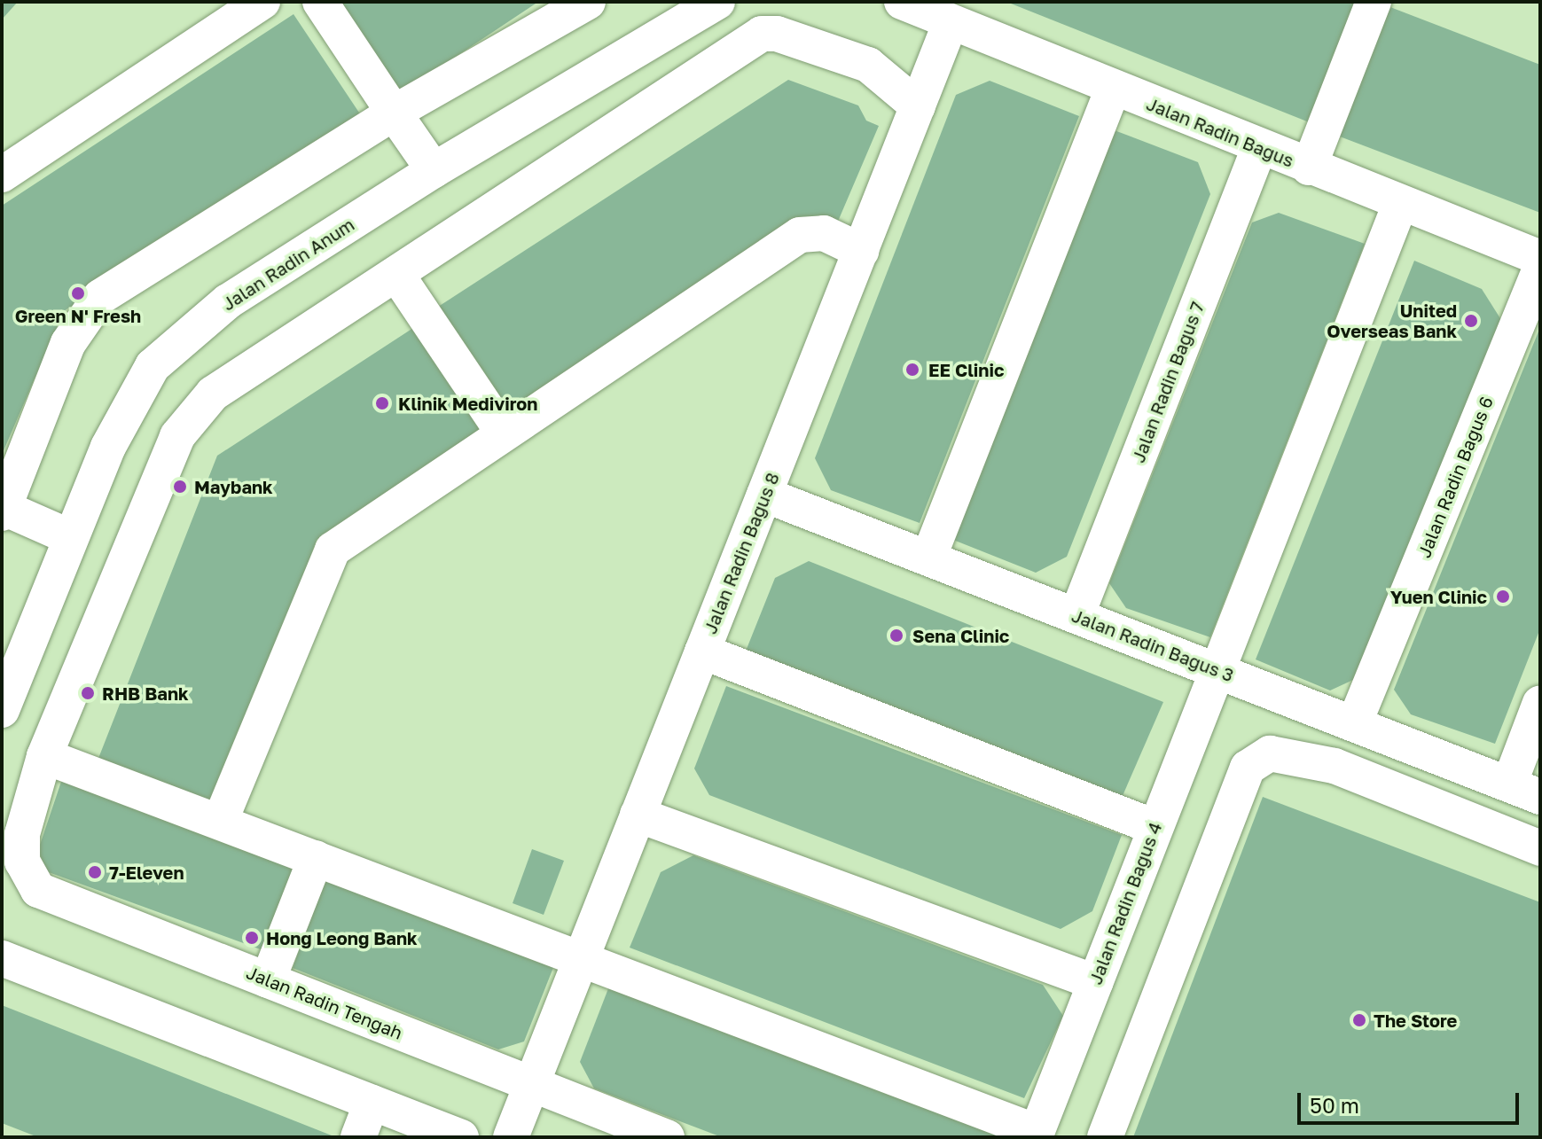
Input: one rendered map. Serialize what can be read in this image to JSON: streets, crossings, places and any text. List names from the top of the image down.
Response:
{
  "streets": {
    "street": [
      "Jalan Radin Bagus",
      "Jalan Radin Anum",
      "Jalan Radin Bagus 7",
      "Jalan Radin Bagus 6",
      "Jalan Radin Bagus 8",
      "Jalan Radin Bagus 3",
      "Jalan Radin Bagus 4",
      "Jalan Radin Tengah"
    ]
  },
  "crossings": [
    ["Jalan Radin Bagus", "Jalan Radin Bagus 7"],
    ["Jalan Radin Bagus", "Jalan Radin Bagus 8"],
    ["Jalan Radin Bagus", "Jalan Radin Bagus 4"],
    ["Jalan Radin Bagus 7", "Jalan Radin Bagus 3"],
    ["Jalan Radin Bagus 6", "Jalan Radin Bagus 3"],
    ["Jalan Radin Bagus 8", "Jalan Radin Bagus 3"],
    ["Jalan Radin Bagus 8", "Jalan Radin Tengah"],
    ["Jalan Radin Bagus 3", "Jalan Radin Bagus 4"]
  ],
  "places": [
    "Green N' Fresh",
    "United Overseas Bank",
    "EE Clinic",
    "Klinik Mediviron",
    "Maybank",
    "Yuen Clinic",
    "Sena Clinic",
    "RHB Bank",
    "7-Eleven",
    "Hong Leong Bank",
    "The Store"
  ],
  "scale_bar": "50 m"
}
